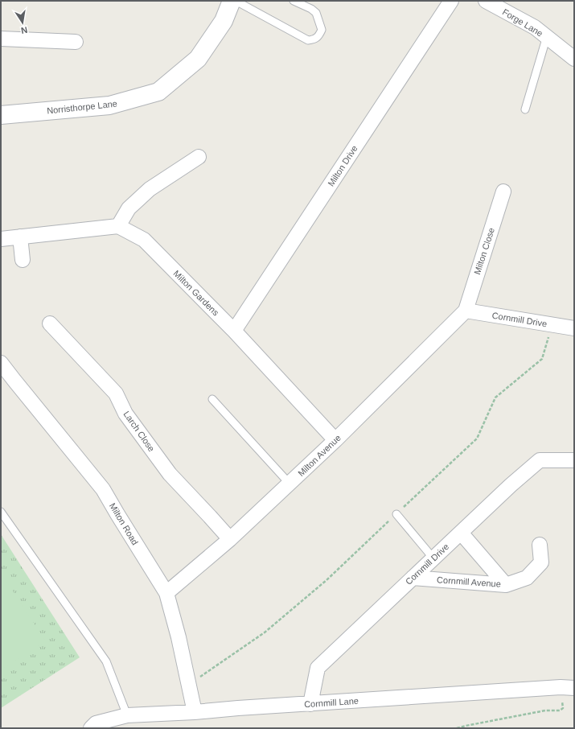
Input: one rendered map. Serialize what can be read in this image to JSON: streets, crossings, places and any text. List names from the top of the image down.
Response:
{
  "streets": {
    "street": [
      "Forge Lane",
      "Norristhorpe Lane",
      "Milton Drive",
      "Milton Close",
      "Milton Gardens",
      "Cornmill Drive",
      "Larch Close",
      "Milton Avenue",
      "Milton Road",
      "Cornmill Avenue",
      "Cornmill Lane"
    ]
  },
  "crossings": [
    ["Milton Drive", "Milton Gardens"],
    ["Milton Close", "Cornmill Drive"],
    ["Milton Close", "Milton Avenue"],
    ["Milton Gardens", "Milton Avenue"],
    ["Cornmill Drive", "Milton Avenue"],
    ["Cornmill Drive", "Cornmill Avenue"],
    ["Cornmill Drive", "Cornmill Lane"],
    ["Larch Close", "Milton Avenue"],
    ["Milton Avenue", "Milton Road"],
    ["Milton Road", "Cornmill Lane"]
  ],
  "north": "bottom"
}
